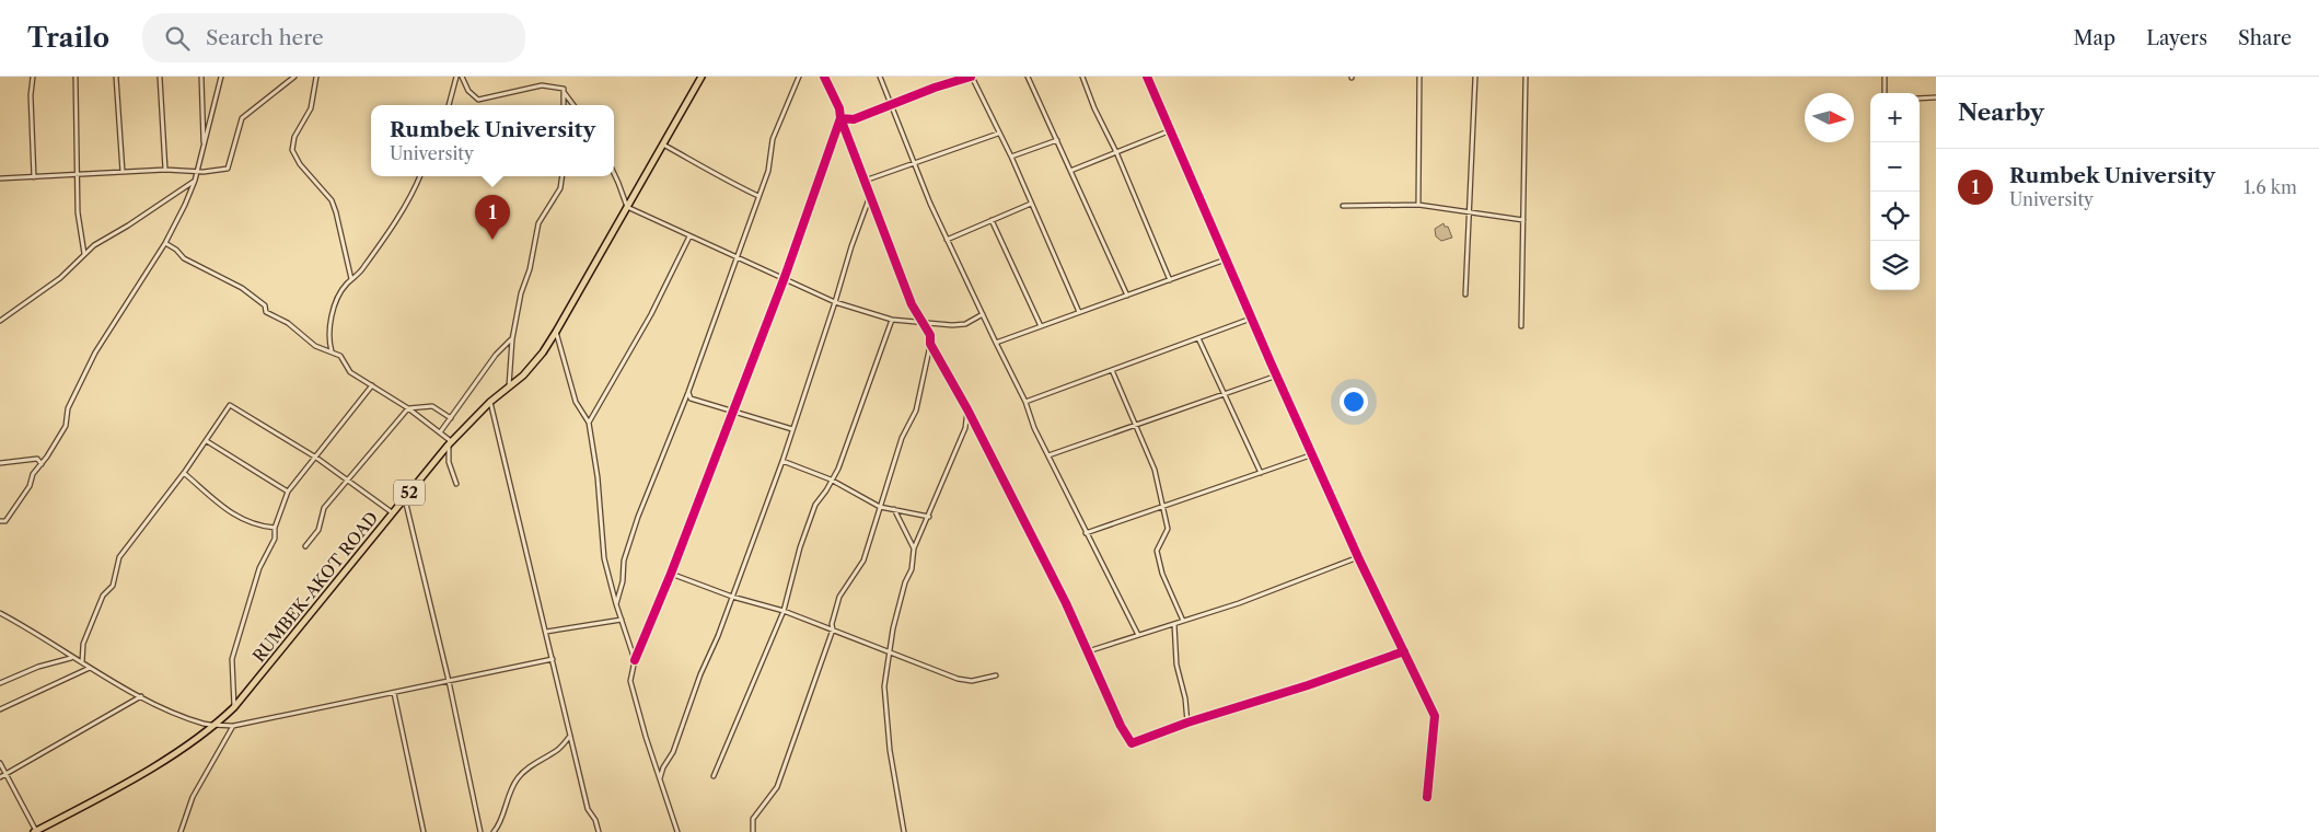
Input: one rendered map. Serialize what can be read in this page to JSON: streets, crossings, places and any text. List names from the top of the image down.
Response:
{
  "streets": {
    "main road": ["52", "RUMBEK-AKOT ROAD"]
  },
  "north": "right",
  "page": {
    "header": "Trailo",
    "search": "Search here",
    "nav": ["Map", "Layers", "Share"],
    "heading": "Nearby",
    "map_buttons": ["+", "−"],
    "popup": ["Rumbek University", "University"],
    "list": [
      {
        "mark": "1",
        "name": "Rumbek University",
        "note": "University",
        "value": "1.6 km"
      }
    ],
    "pins": "1"
  }
}
